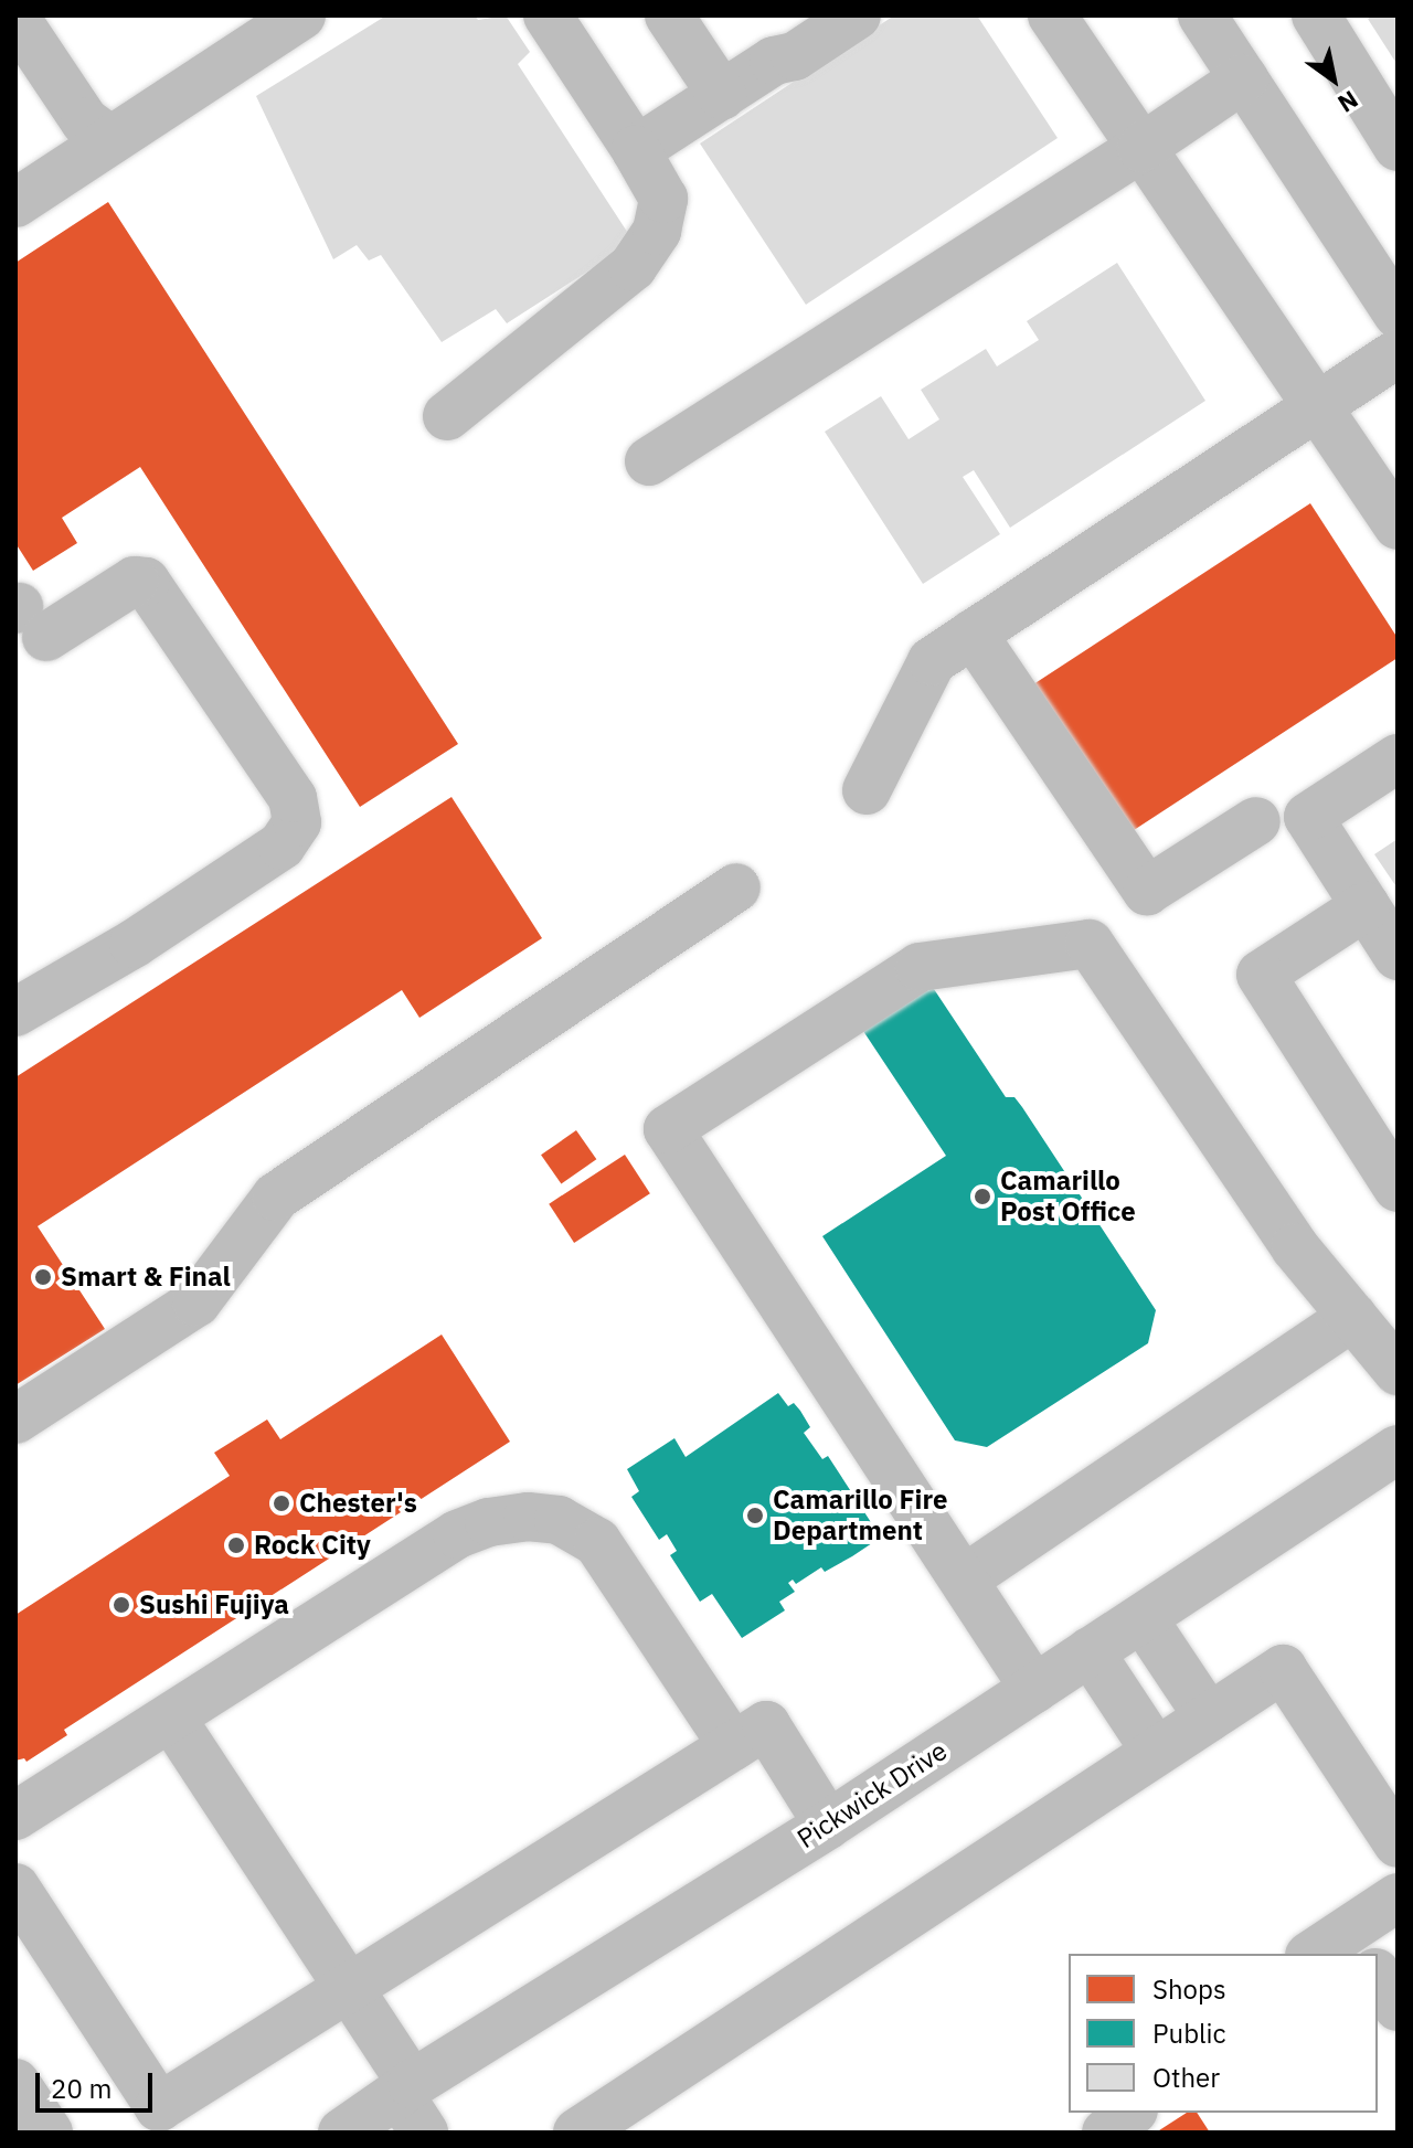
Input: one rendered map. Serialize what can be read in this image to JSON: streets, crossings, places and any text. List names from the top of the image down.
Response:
{
  "streets": {
    "street": ["Pickwick Drive"]
  },
  "places": [
    "Camarillo Post Office",
    "Smart & Final",
    "Chester's",
    "Camarillo Fire Department",
    "Rock City",
    "Sushi Fujiya"
  ],
  "legend": ["Shops", "Public", "Other"],
  "scale_bar": "20 m",
  "north": "bottom right"
}
